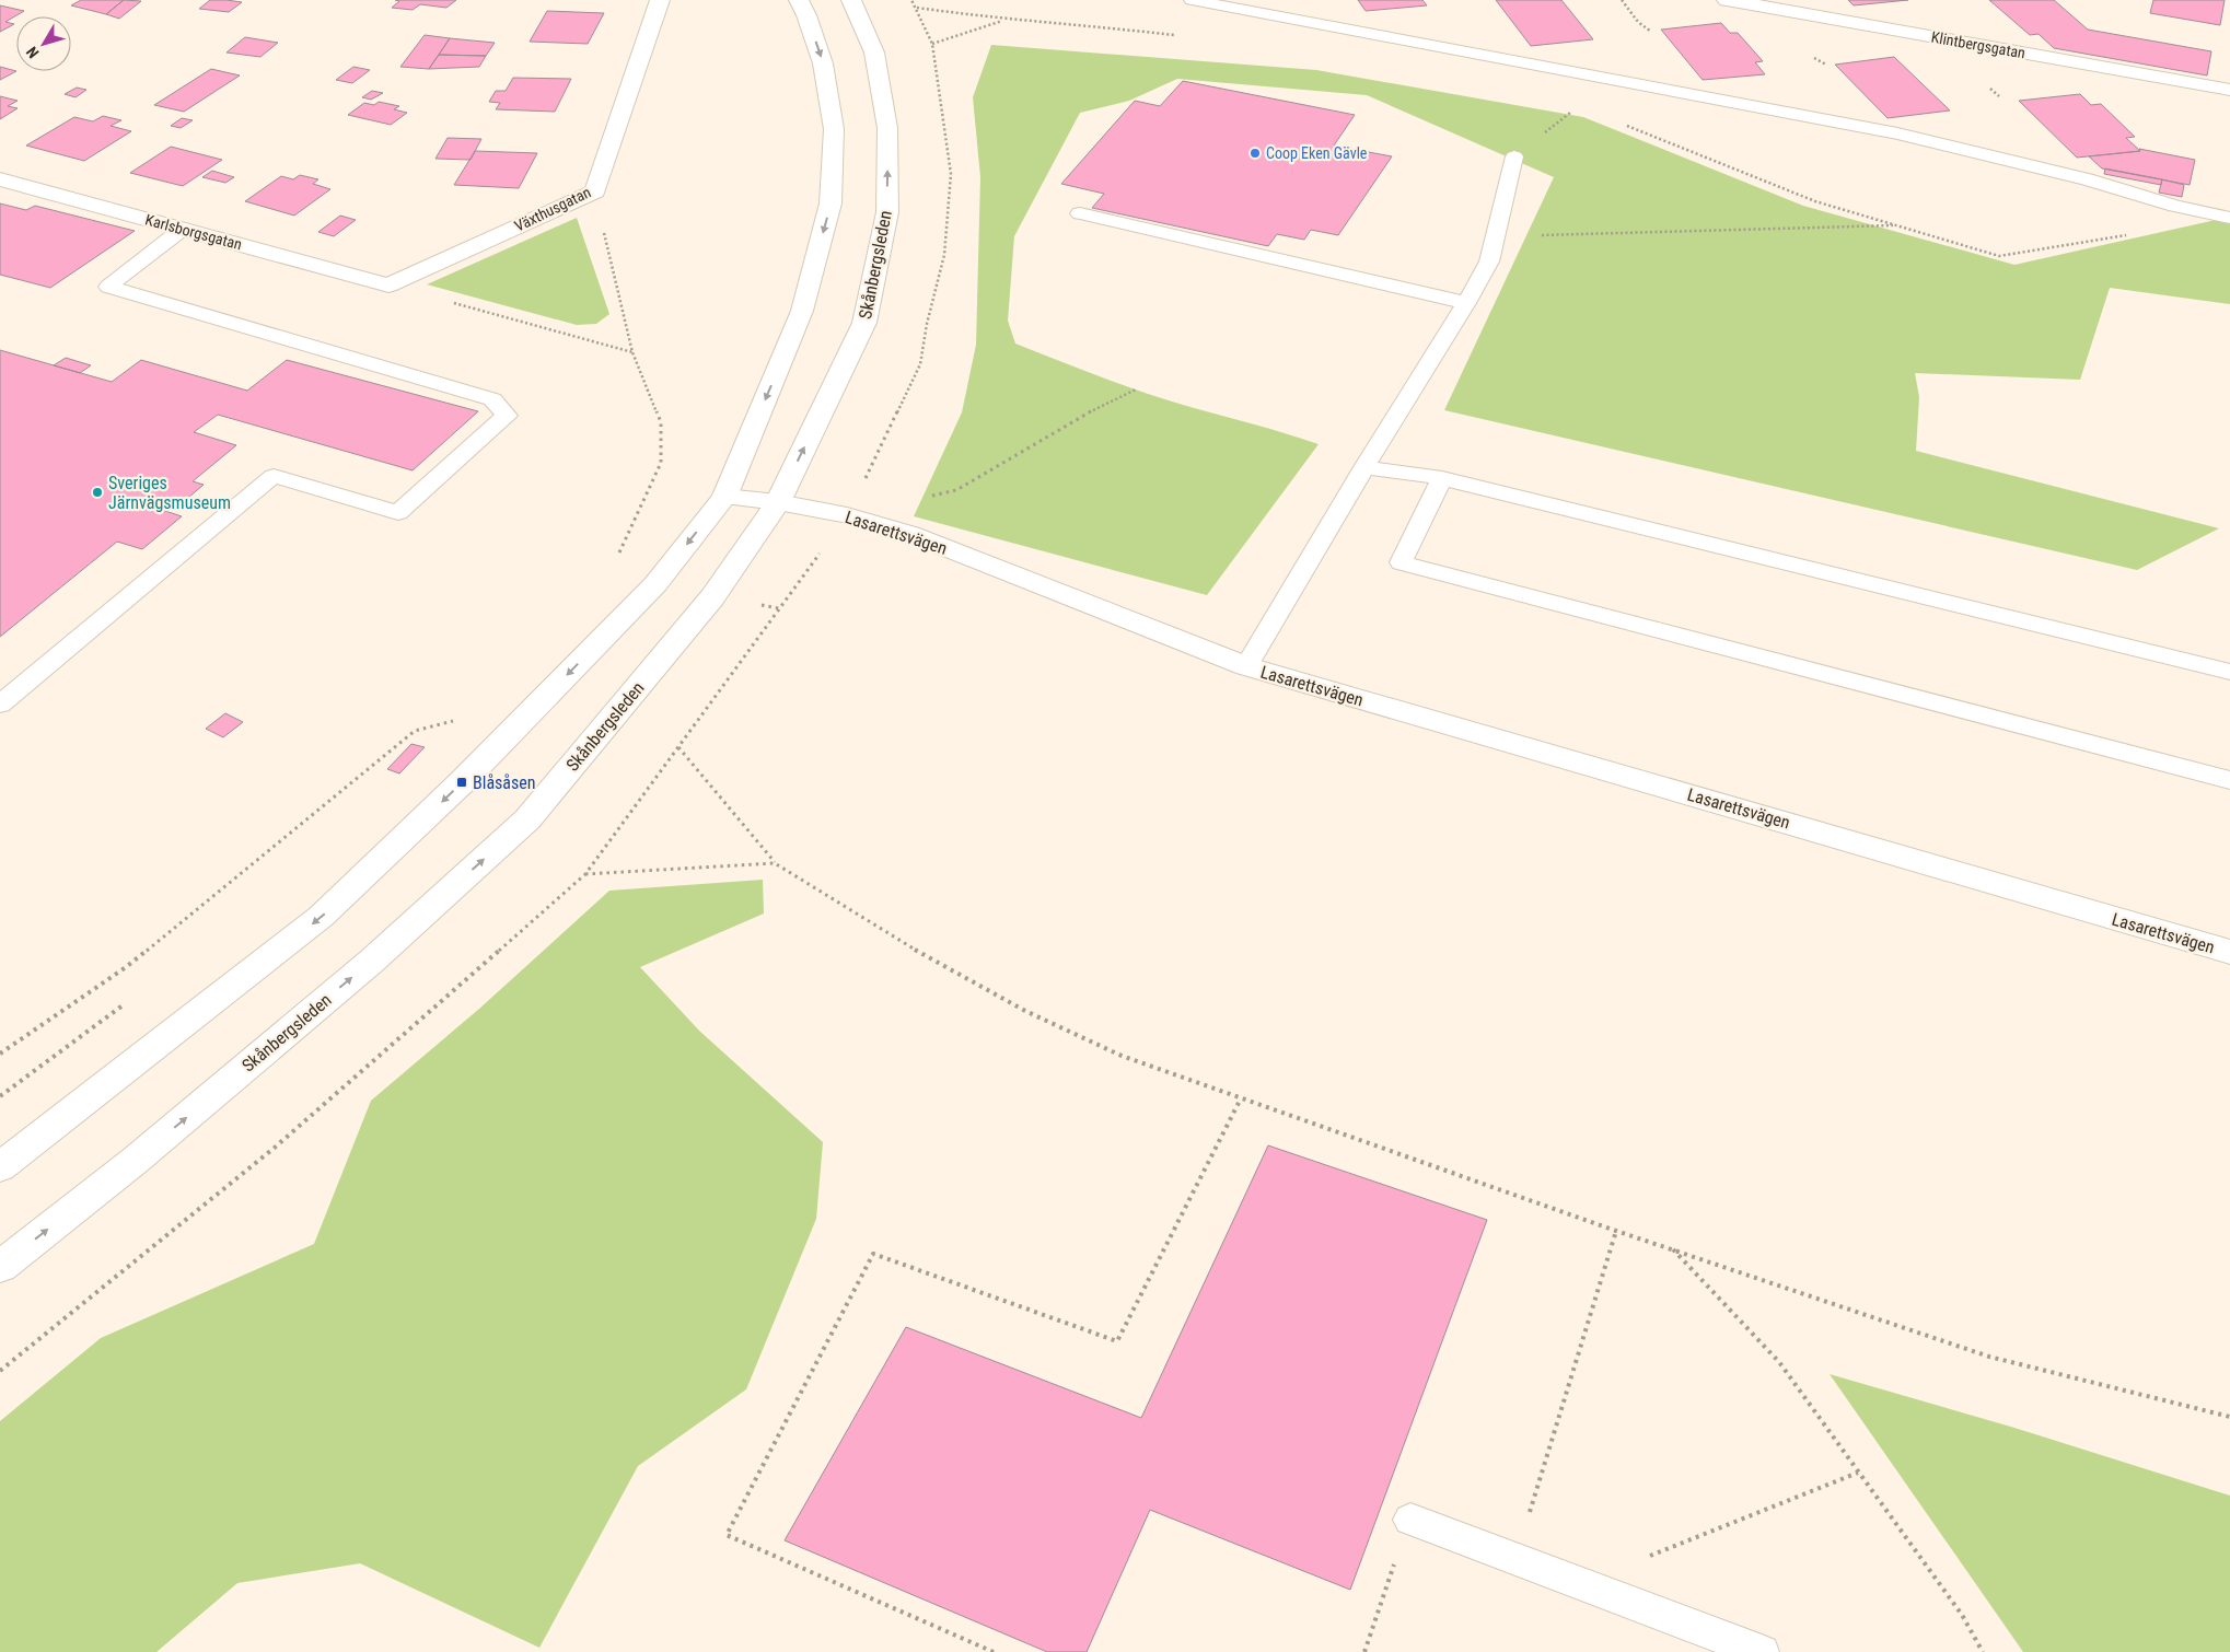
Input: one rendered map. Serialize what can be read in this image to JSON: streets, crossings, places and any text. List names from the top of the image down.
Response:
{
  "streets": {
    "street": [
      "Klintbergsgatan",
      "Växthusgatan",
      "Karlsborgsgatan",
      "Skånbergsleden",
      "Lasarettsvägen"
    ]
  },
  "crossings": [
    ["Växthusgatan", "Karlsborgsgatan"],
    ["Skånbergsleden", "Lasarettsvägen"]
  ],
  "places": {
    "other": ["Coop Eken Gävle", "Sveriges Järnvägsmuseum"],
    "transit": ["Blåsåsen"]
  },
  "north": "bottom left"
}
